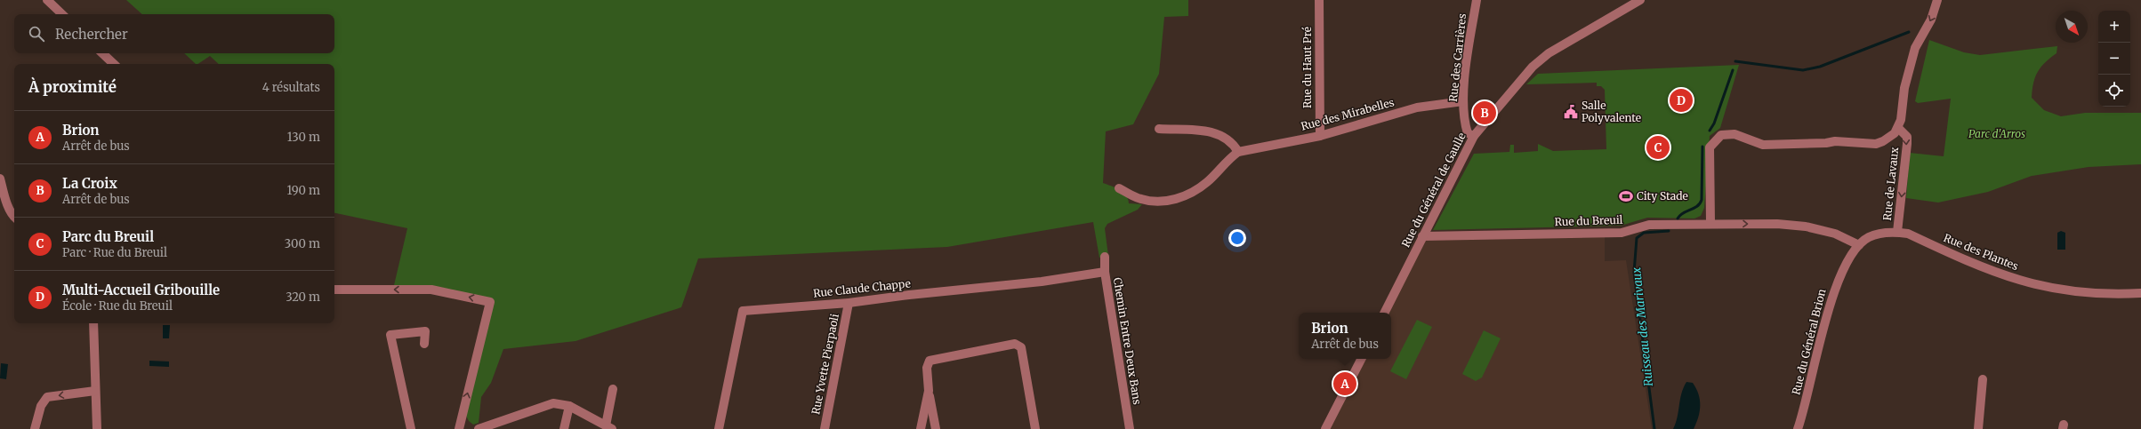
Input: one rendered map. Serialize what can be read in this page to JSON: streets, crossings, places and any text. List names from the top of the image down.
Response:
{
  "streets": {
    "street": [
      "Rue des Carrières",
      "Rue du Haut Pré",
      "Rue des Mirabelles",
      "Rue de Lavaux",
      "Rue du Général de Gaulle",
      "Rue du Breuil",
      "Rue des Plantes",
      "Rue Claude Chappe",
      "Chemin Entre Deux Bans",
      "Rue du Général Brion",
      "Rue Yvette Pierpaoli"
    ]
  },
  "crossings": [
    ["Rue des Carrières", "Rue des Mirabelles"],
    ["Rue des Carrières", "Rue du Général de Gaulle"],
    ["Rue du Haut Pré", "Rue des Mirabelles"],
    ["Rue de Lavaux", "Rue des Plantes"],
    ["Rue du Général de Gaulle", "Rue du Breuil"],
    ["Rue du Breuil", "Rue des Plantes"],
    ["Rue du Breuil", "Rue du Général Brion"],
    ["Rue des Plantes", "Rue du Général Brion"],
    ["Rue Claude Chappe", "Chemin Entre Deux Bans"],
    ["Rue Claude Chappe", "Rue Yvette Pierpaoli"]
  ],
  "one_way": ["Rue de Lavaux"],
  "water": ["Ruisseau des Marivaux"],
  "parks": ["Parc d'Arros"],
  "places": {
    "public building": ["Salle Polyvalente"],
    "sports": ["City Stade"]
  },
  "north": "bottom right",
  "page": {
    "map_buttons": ["+", "−"],
    "search": "Rechercher",
    "heading": ["À proximité", "4 résultats"],
    "pins": [
      "D",
      "B",
      "C",
      "A"
    ],
    "list": [
      {
        "mark": "A",
        "name": "Brion",
        "note": "Arrêt de bus",
        "value": "130 m"
      },
      {
        "mark": "B",
        "name": "La Croix",
        "note": "Arrêt de bus",
        "value": "190 m"
      },
      {
        "mark": "C",
        "name": "Parc du Breuil",
        "note": "Parc · Rue du Breuil",
        "value": "300 m"
      },
      {
        "mark": "D",
        "name": "Multi-Accueil Gribouille",
        "note": "École · Rue du Breuil",
        "value": "320 m"
      }
    ],
    "popup": ["Brion", "Arrêt de bus"]
  }
}
